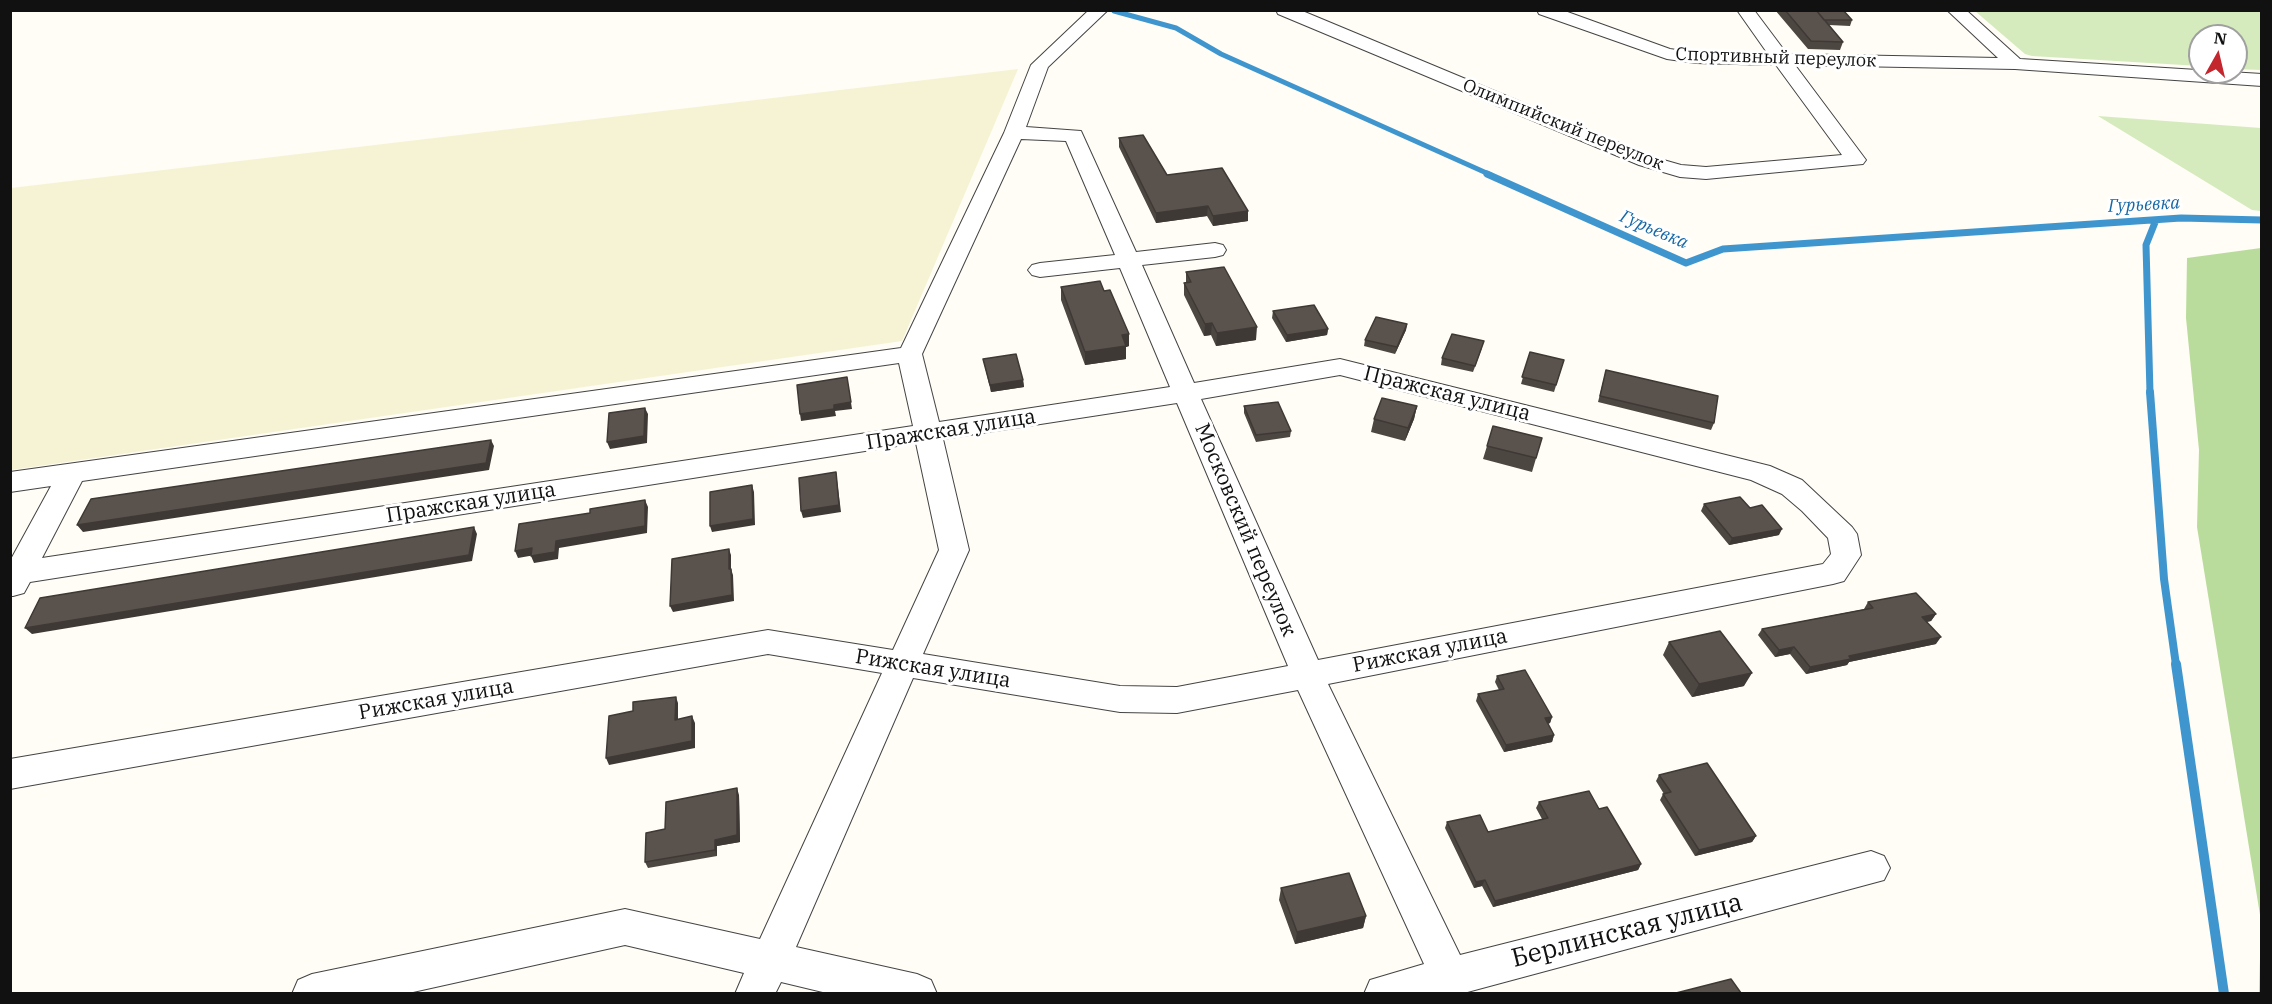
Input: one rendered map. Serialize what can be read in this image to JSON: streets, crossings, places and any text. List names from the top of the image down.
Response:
{
  "streets": {
    "street": [
      "Спортивный переулок",
      "Олимпийский переулок",
      "Пражская улица",
      "Московский переулок",
      "Рижская улица",
      "Берлинская улица"
    ]
  },
  "crossings": [
    ["Спортивный переулок", "Олимпийский переулок"],
    ["Пражская улица", "Московский переулок"],
    ["Пражская улица", "Рижская улица"],
    ["Московский переулок", "Рижская улица"],
    ["Московский переулок", "Берлинская улица"]
  ],
  "water": ["Гурьевка"],
  "north": "top"
}
